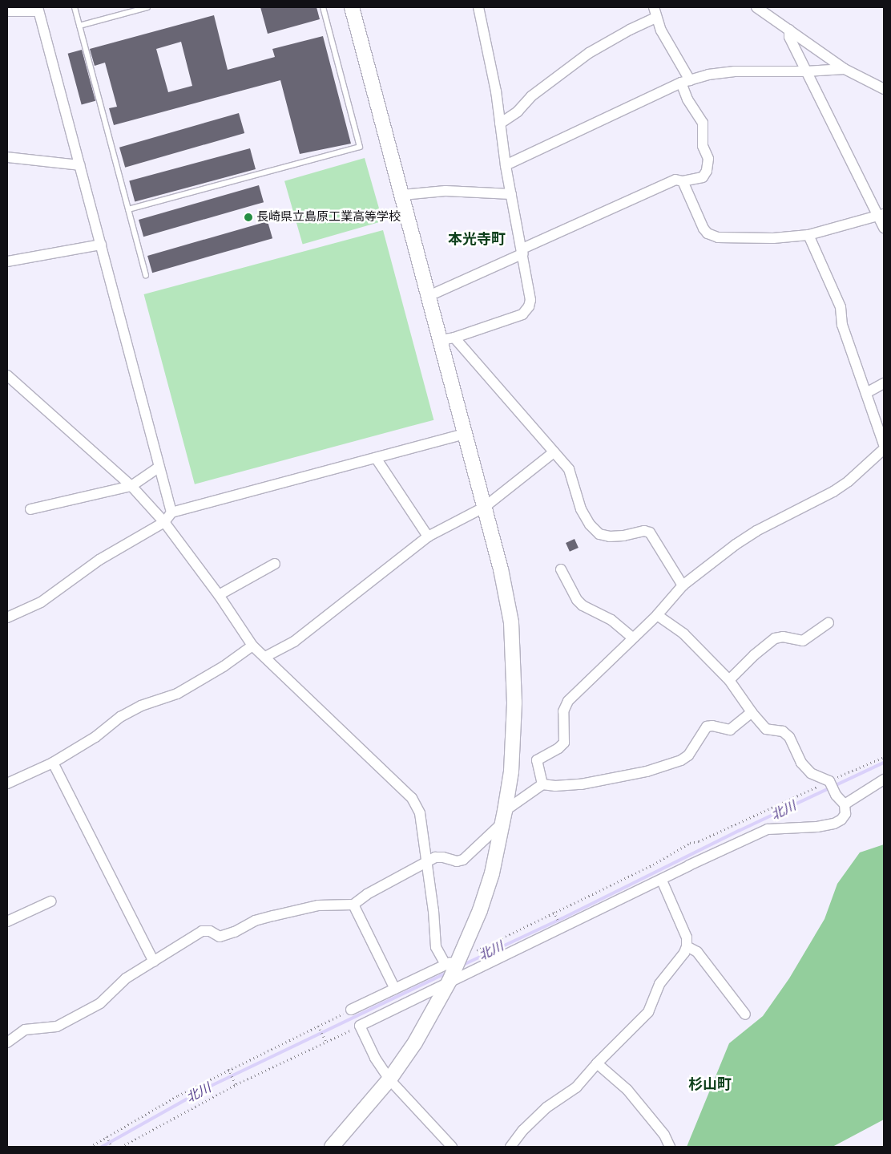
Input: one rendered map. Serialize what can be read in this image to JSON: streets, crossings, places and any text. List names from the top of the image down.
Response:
{
  "districts": ["本光寺町", "杉山町"],
  "water": ["北川"],
  "places": ["長崎県立島原工業高等学校"]
}
